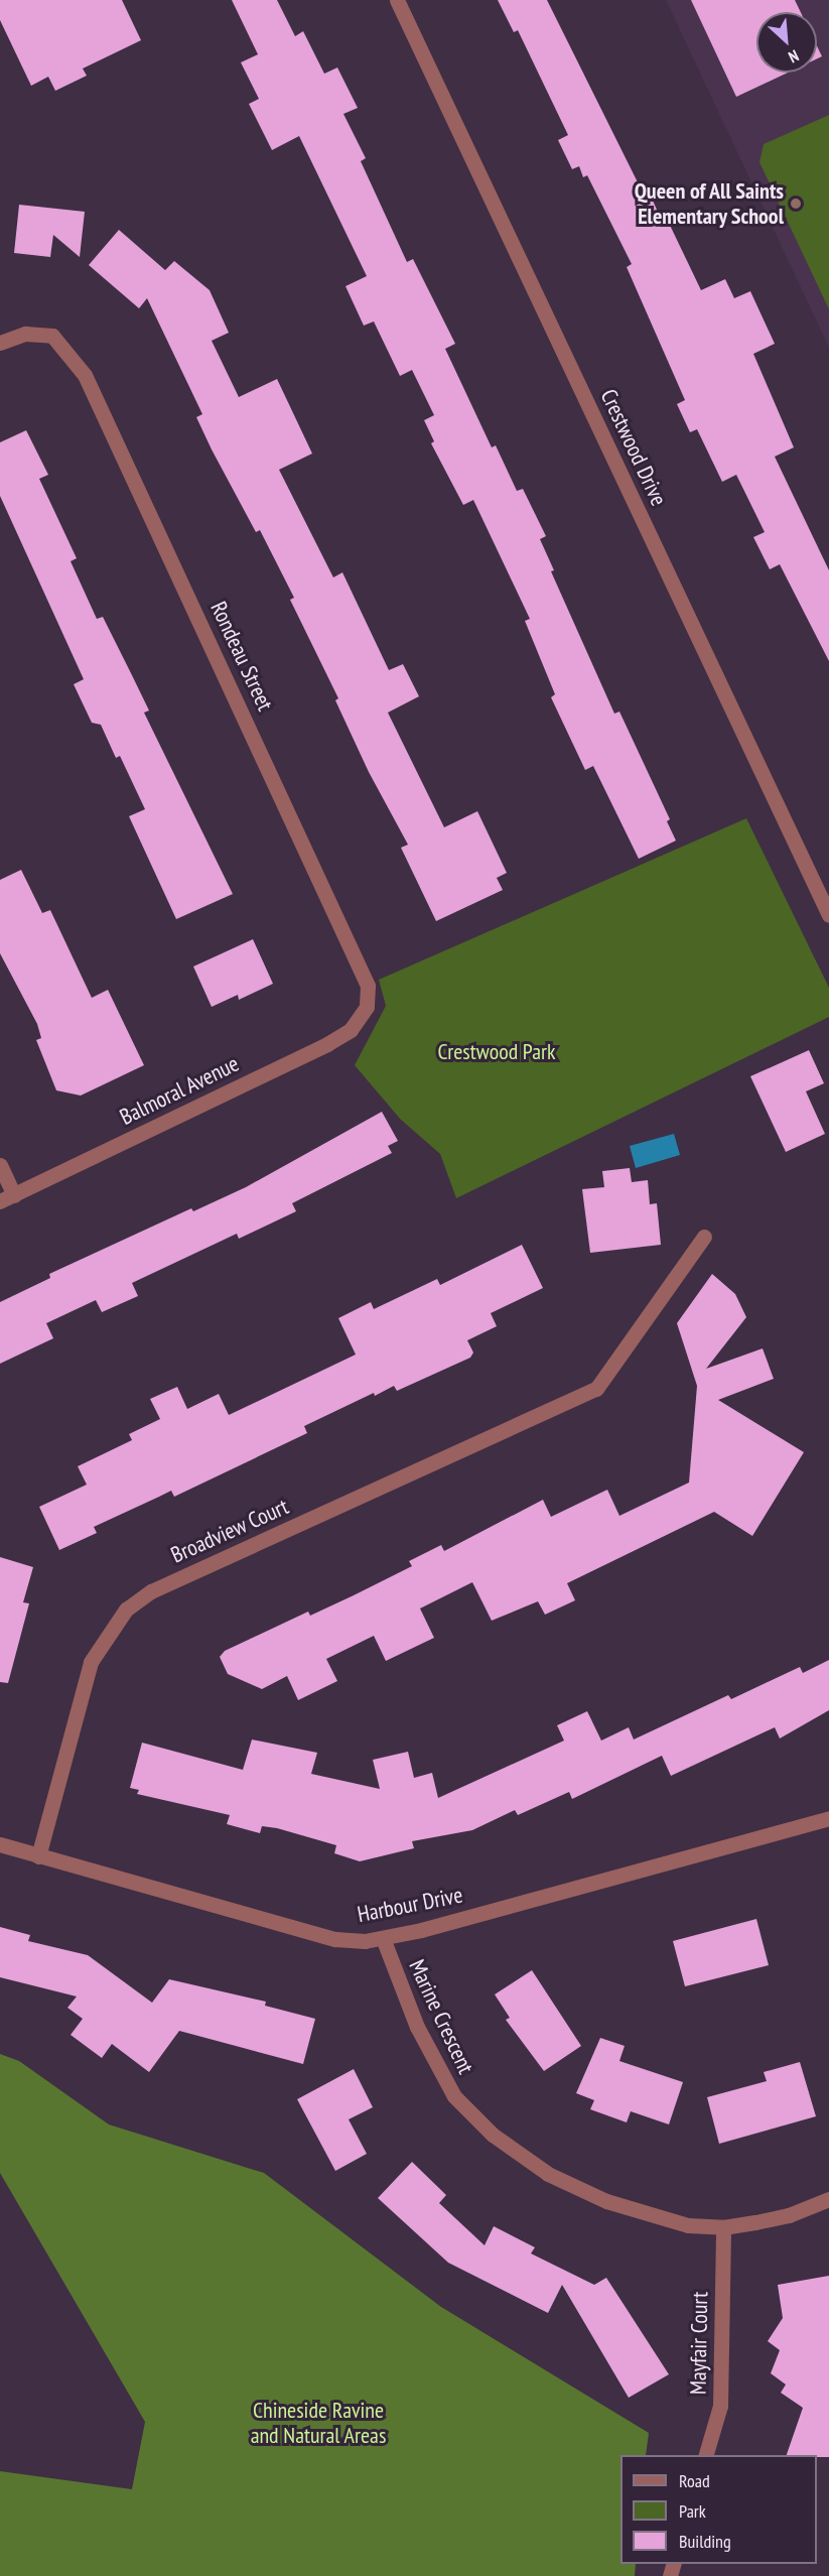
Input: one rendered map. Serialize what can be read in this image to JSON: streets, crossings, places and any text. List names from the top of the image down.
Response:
{
  "streets": {
    "street": [
      "Crestwood Drive",
      "Rondeau Street",
      "Balmoral Avenue",
      "Broadview Court",
      "Harbour Drive",
      "Marine Crescent",
      "Mayfair Court"
    ]
  },
  "crossings": [
    ["Rondeau Street", "Balmoral Avenue"],
    ["Broadview Court", "Harbour Drive"],
    ["Harbour Drive", "Marine Crescent"],
    ["Marine Crescent", "Mayfair Court"]
  ],
  "parks": ["Crestwood Park", "Chineside Ravine and Natural Areas"],
  "places": ["Queen of All Saints Elementary School"],
  "legend": ["Road", "Park", "Building"],
  "north": "bottom right"
}
